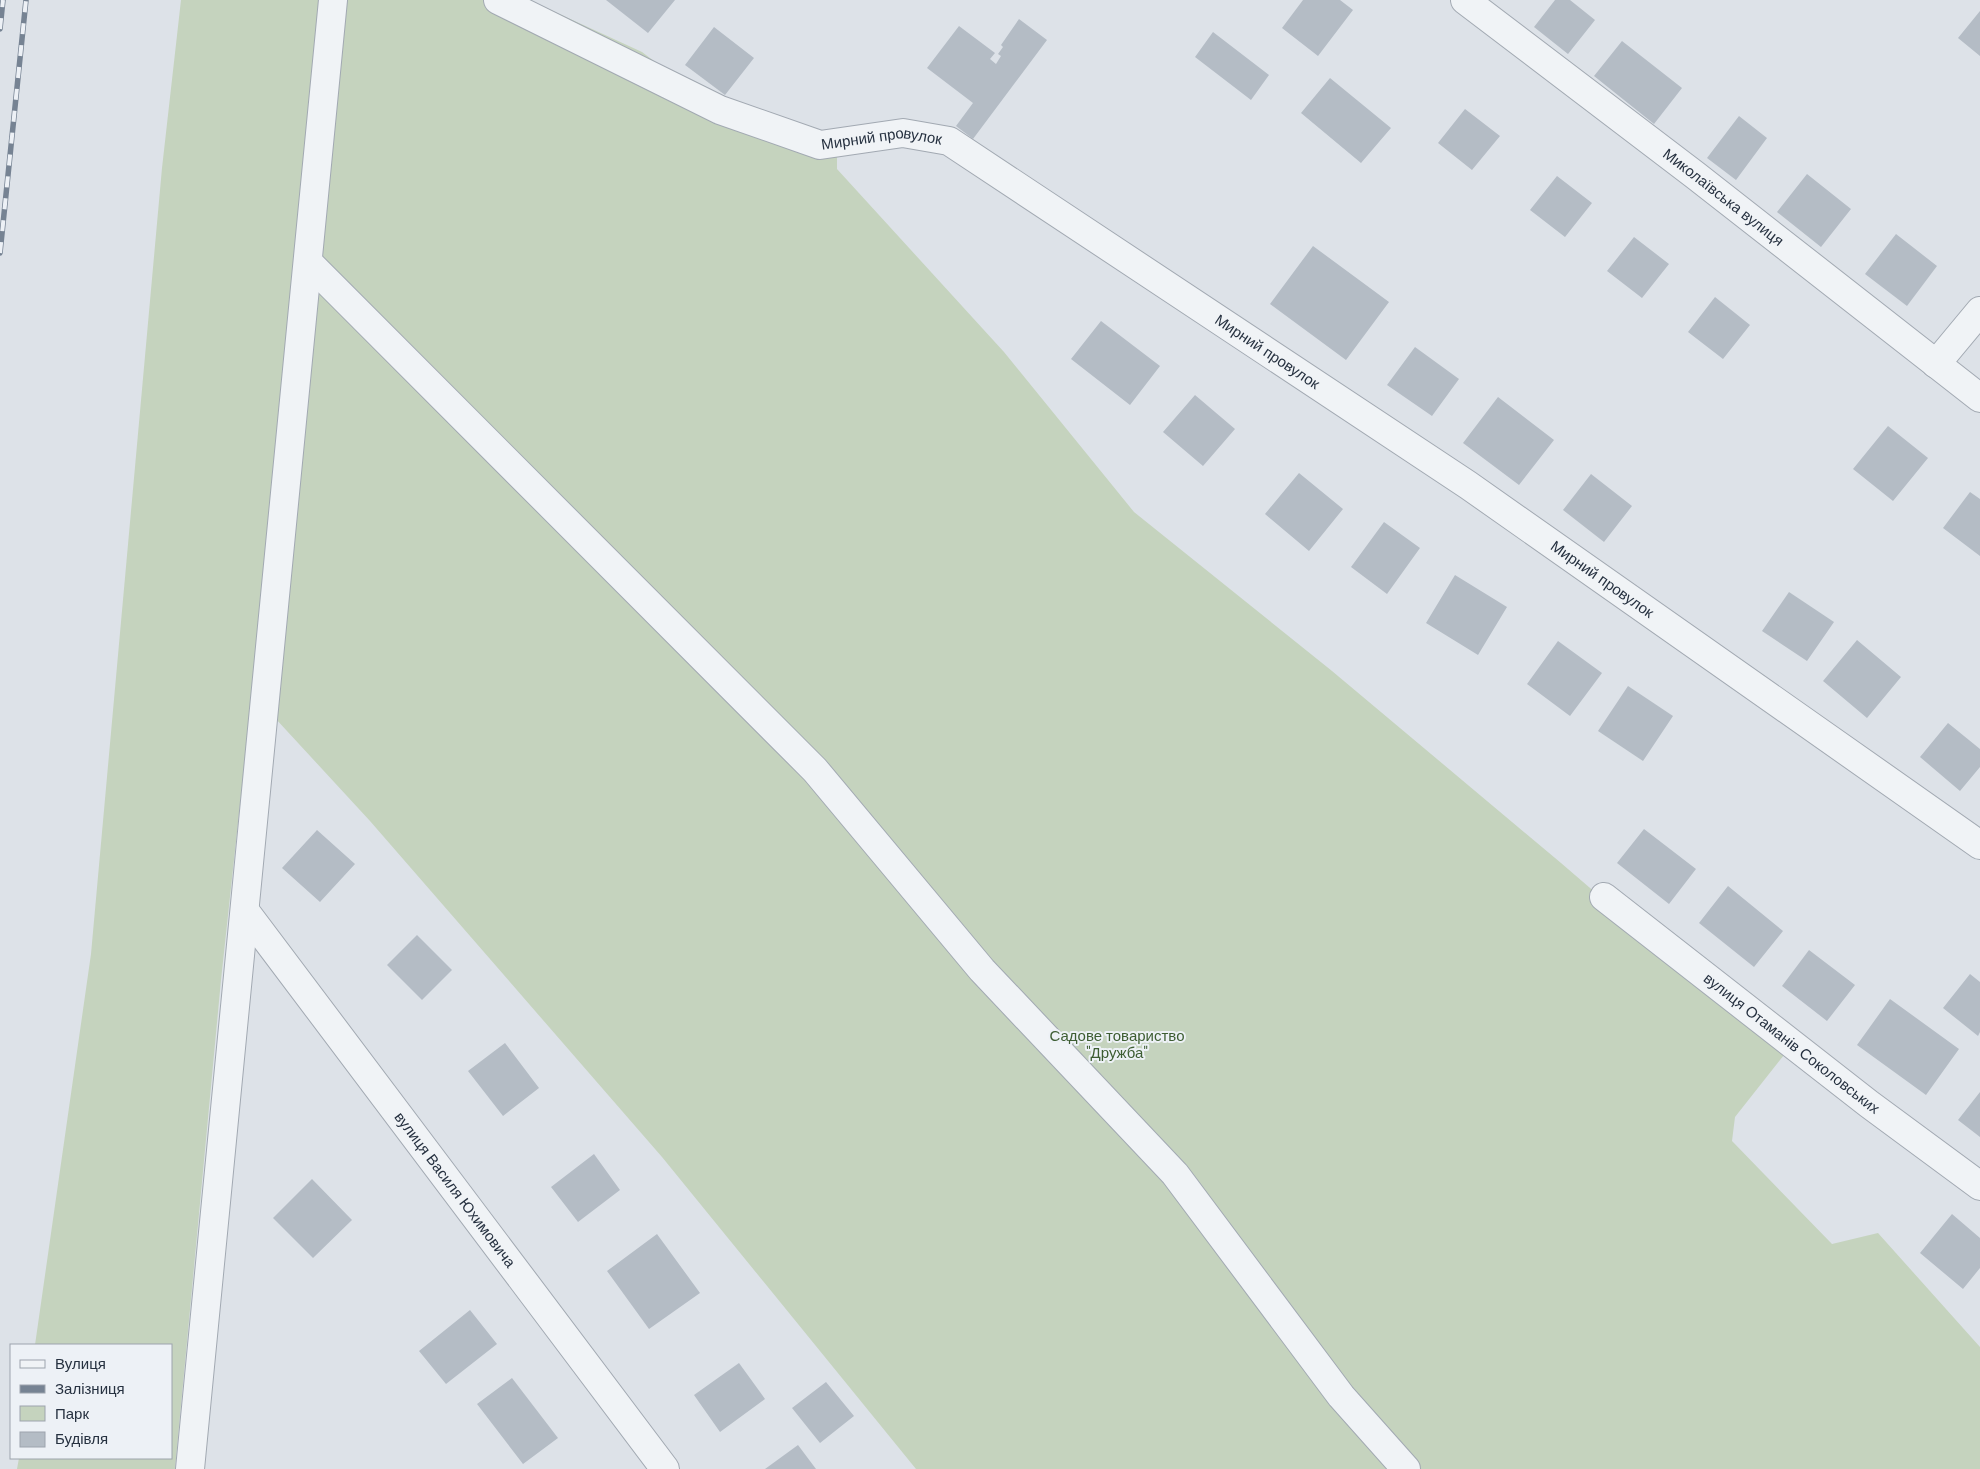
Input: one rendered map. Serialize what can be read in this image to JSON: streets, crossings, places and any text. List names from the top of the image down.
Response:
{
  "streets": {
    "street": [
      "Мирний провулок",
      "Миколаївська вулиця",
      "вулиця Отаманів Соколовських",
      "вулиця Василя Юхимовича"
    ]
  },
  "parks": ["Садове товариство \"Дружба\""],
  "legend": [
    "Вулиця",
    "Залізниця",
    "Парк",
    "Будівля"
  ]
}
